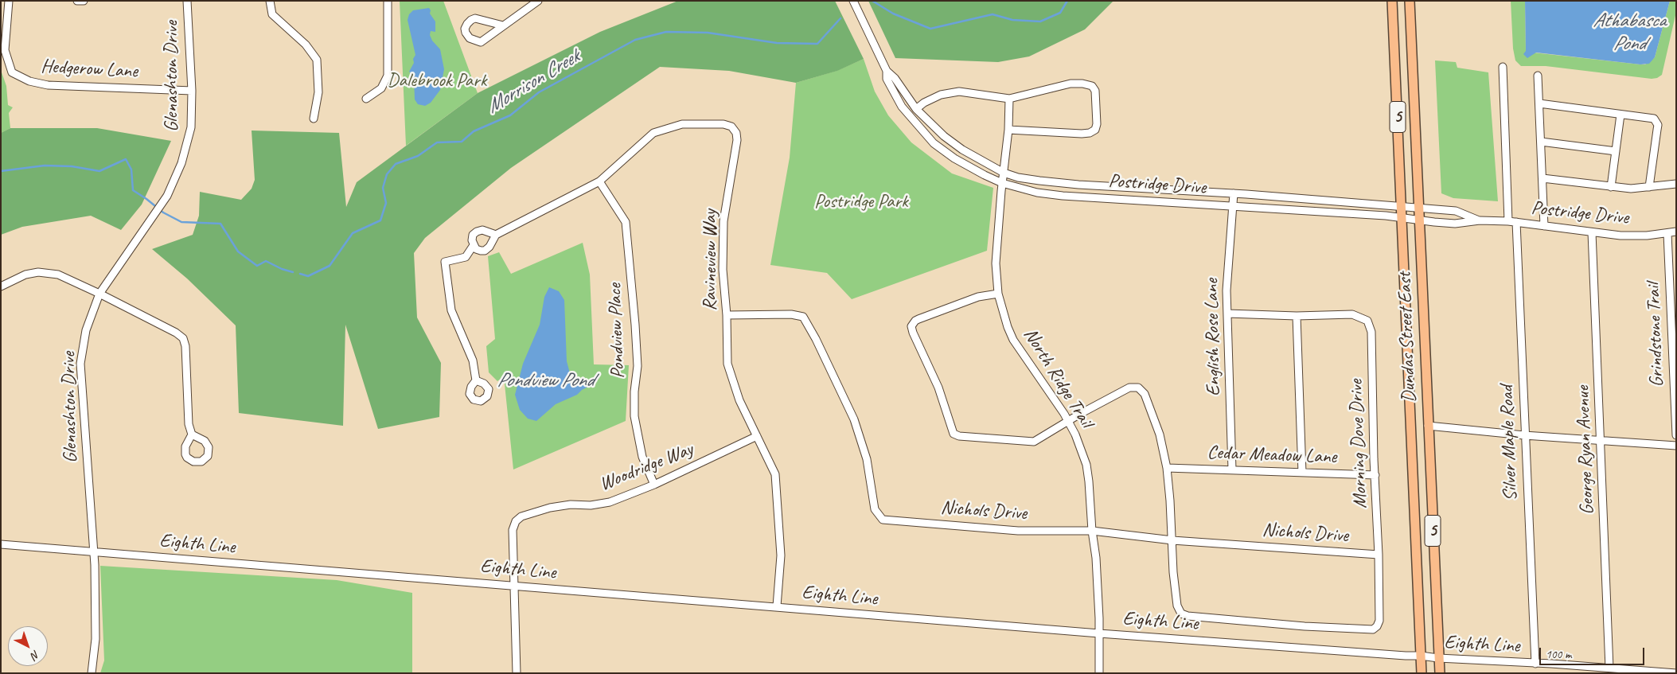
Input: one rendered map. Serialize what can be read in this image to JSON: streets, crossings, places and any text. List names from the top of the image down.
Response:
{
  "streets": {
    "main road": ["5", "Dundas Street East"],
    "street": [
      "Hedgerow Lane",
      "Glenashton Drive",
      "Postridge Drive",
      "Ravineview Way",
      "Pondview Place",
      "Grindstone Trail",
      "English Rose Lane",
      "North Ridge Trail",
      "Silver Maple Road",
      "Morning Dove Drive",
      "George Ryan Avenue",
      "Cedar Meadow Lane",
      "Woodridge Way",
      "Nichols Drive",
      "Eighth Line"
    ]
  },
  "crossings": [
    ["Hedgerow Lane", "Glenashton Drive"],
    ["Glenashton Drive", "Eighth Line"],
    ["Postridge Drive", "Grindstone Trail"],
    ["Postridge Drive", "English Rose Lane"],
    ["Postridge Drive", "Dundas Street East"],
    ["Postridge Drive", "North Ridge Trail"],
    ["Postridge Drive", "Silver Maple Road"],
    ["Postridge Drive", "George Ryan Avenue"],
    ["Ravineview Way", "Pondview Place"],
    ["Ravineview Way", "Woodridge Way"],
    ["Ravineview Way", "Nichols Drive"],
    ["Ravineview Way", "Eighth Line"],
    ["Pondview Place", "Woodridge Way"],
    ["English Rose Lane", "Morning Dove Drive"],
    ["English Rose Lane", "Cedar Meadow Lane"],
    ["Dundas Street East", "Eighth Line"],
    ["North Ridge Trail", "Nichols Drive"],
    ["North Ridge Trail", "Eighth Line"],
    ["Silver Maple Road", "Eighth Line"],
    ["Morning Dove Drive", "Cedar Meadow Lane"],
    ["Morning Dove Drive", "Nichols Drive"],
    ["George Ryan Avenue", "Eighth Line"],
    ["Woodridge Way", "Eighth Line"]
  ],
  "water": ["Athabasca Pond", "Morrison Creek", "Pondview Pond"],
  "parks": ["Dalebrook Park", "Postridge Park"],
  "scale_bar": "100 m",
  "north": "bottom right"
}
